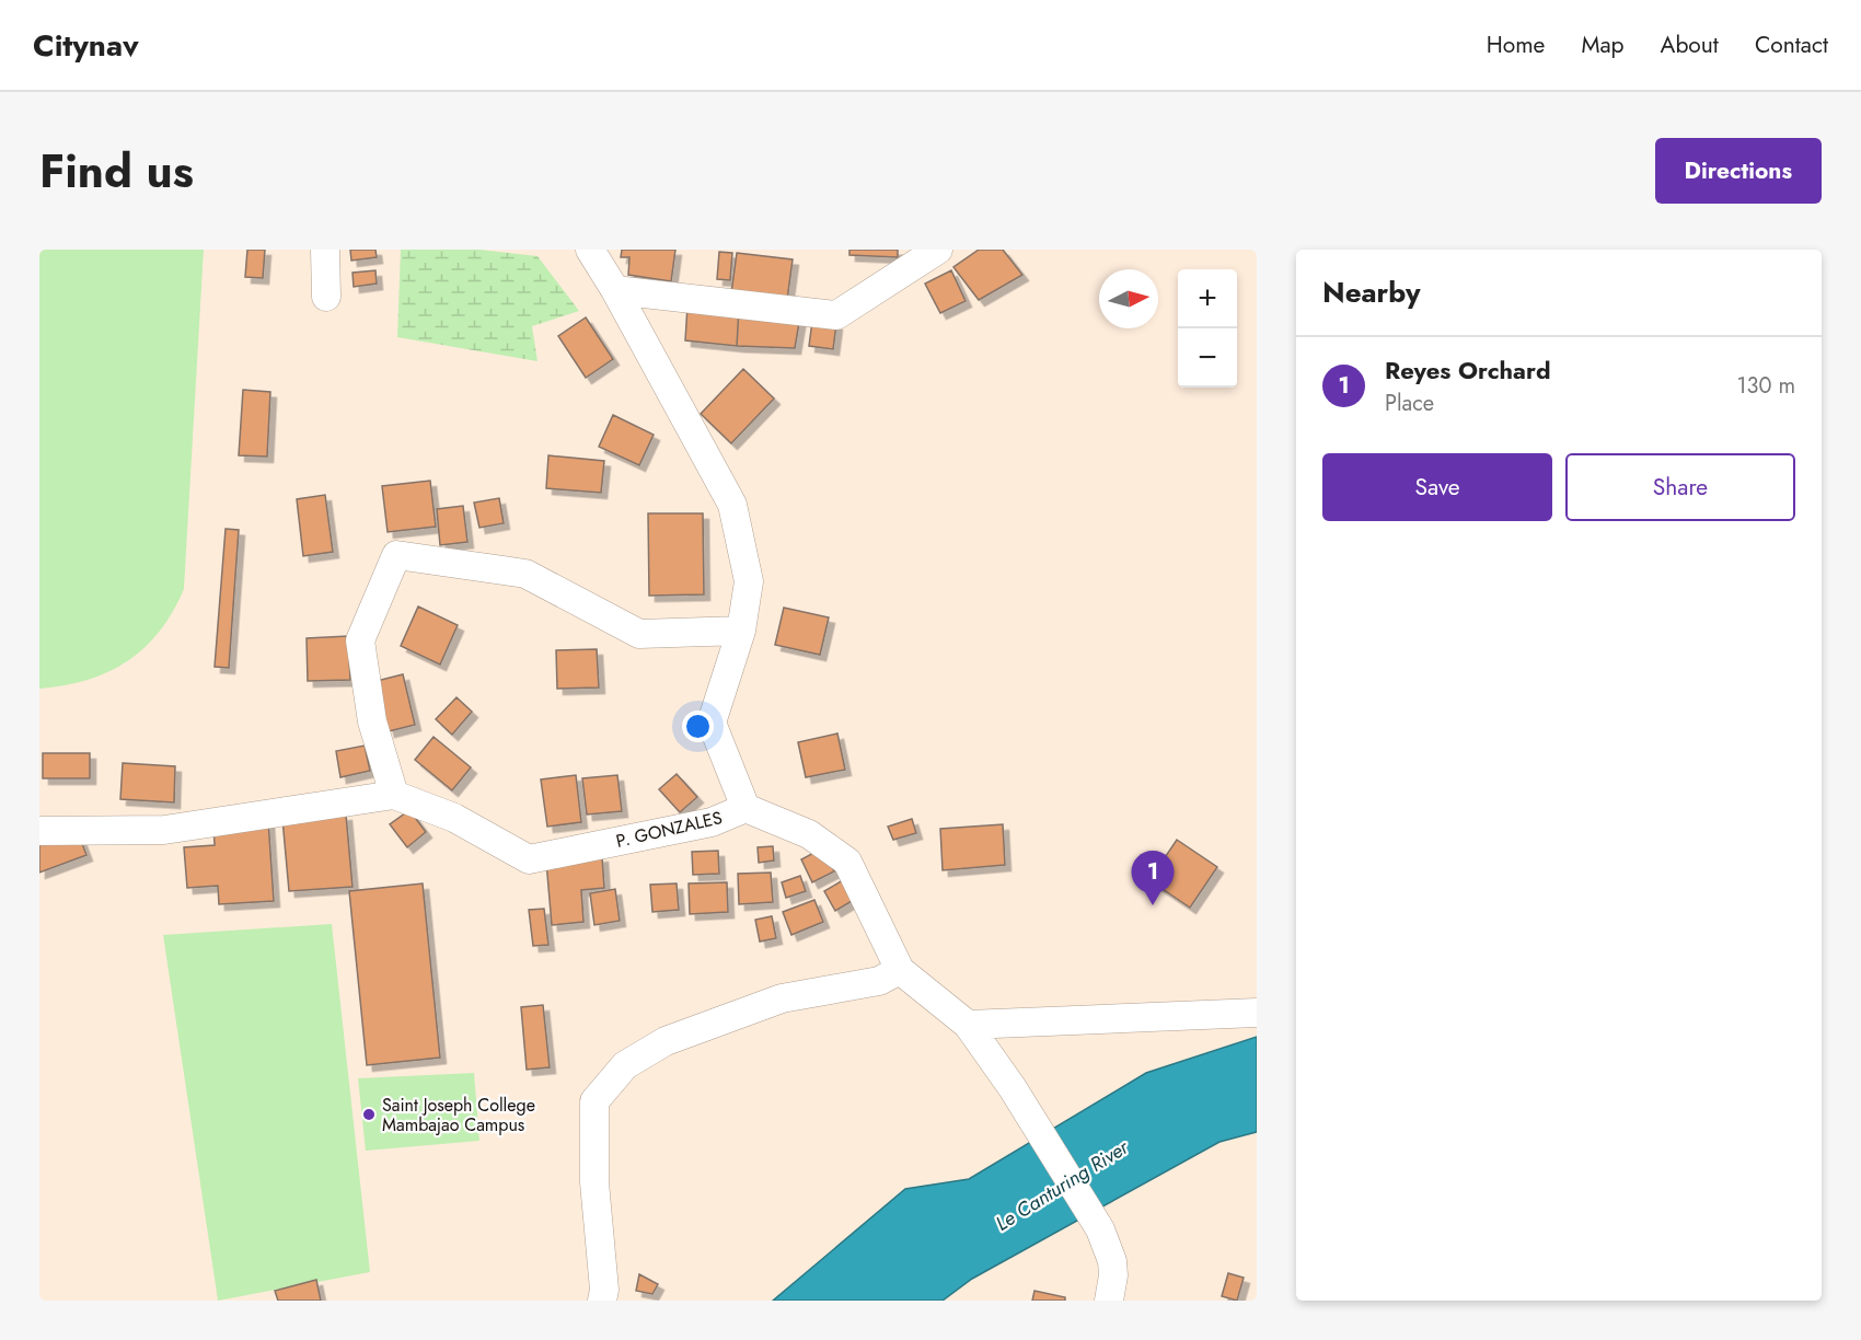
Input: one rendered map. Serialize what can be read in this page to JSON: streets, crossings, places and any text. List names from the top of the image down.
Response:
{
  "streets": {
    "street": ["P. GONZALES"]
  },
  "water": ["Le Canturing River"],
  "places": ["Saint Joseph College Mambajao Campus"],
  "north": "right",
  "page": {
    "header": "Citynav",
    "nav": [
      "Home",
      "Map",
      "About",
      "Contact"
    ],
    "title": "Find us",
    "buttons": [
      "Directions",
      ["Save", "Share"]
    ],
    "heading": "Nearby",
    "map_buttons": ["+", "−"],
    "list": [
      {
        "mark": "1",
        "name": "Reyes Orchard",
        "note": "Place",
        "value": "130 m"
      }
    ],
    "pins": "1"
  }
}
